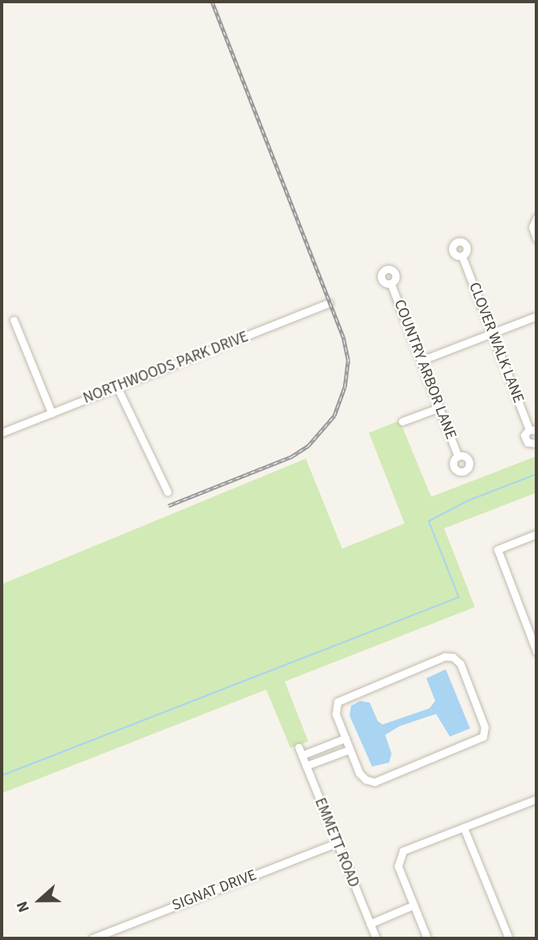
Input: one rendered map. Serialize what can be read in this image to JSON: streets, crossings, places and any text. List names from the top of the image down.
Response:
{
  "streets": {
    "street": [
      "CLOVER WALK LANE",
      "NORTHWOODS PARK DRIVE",
      "COUNTRY ARBOR LANE",
      "EMMETT ROAD",
      "SIGNAT DRIVE"
    ]
  },
  "crossings": [
    ["EMMETT ROAD", "SIGNAT DRIVE"]
  ],
  "north": "left"
}
